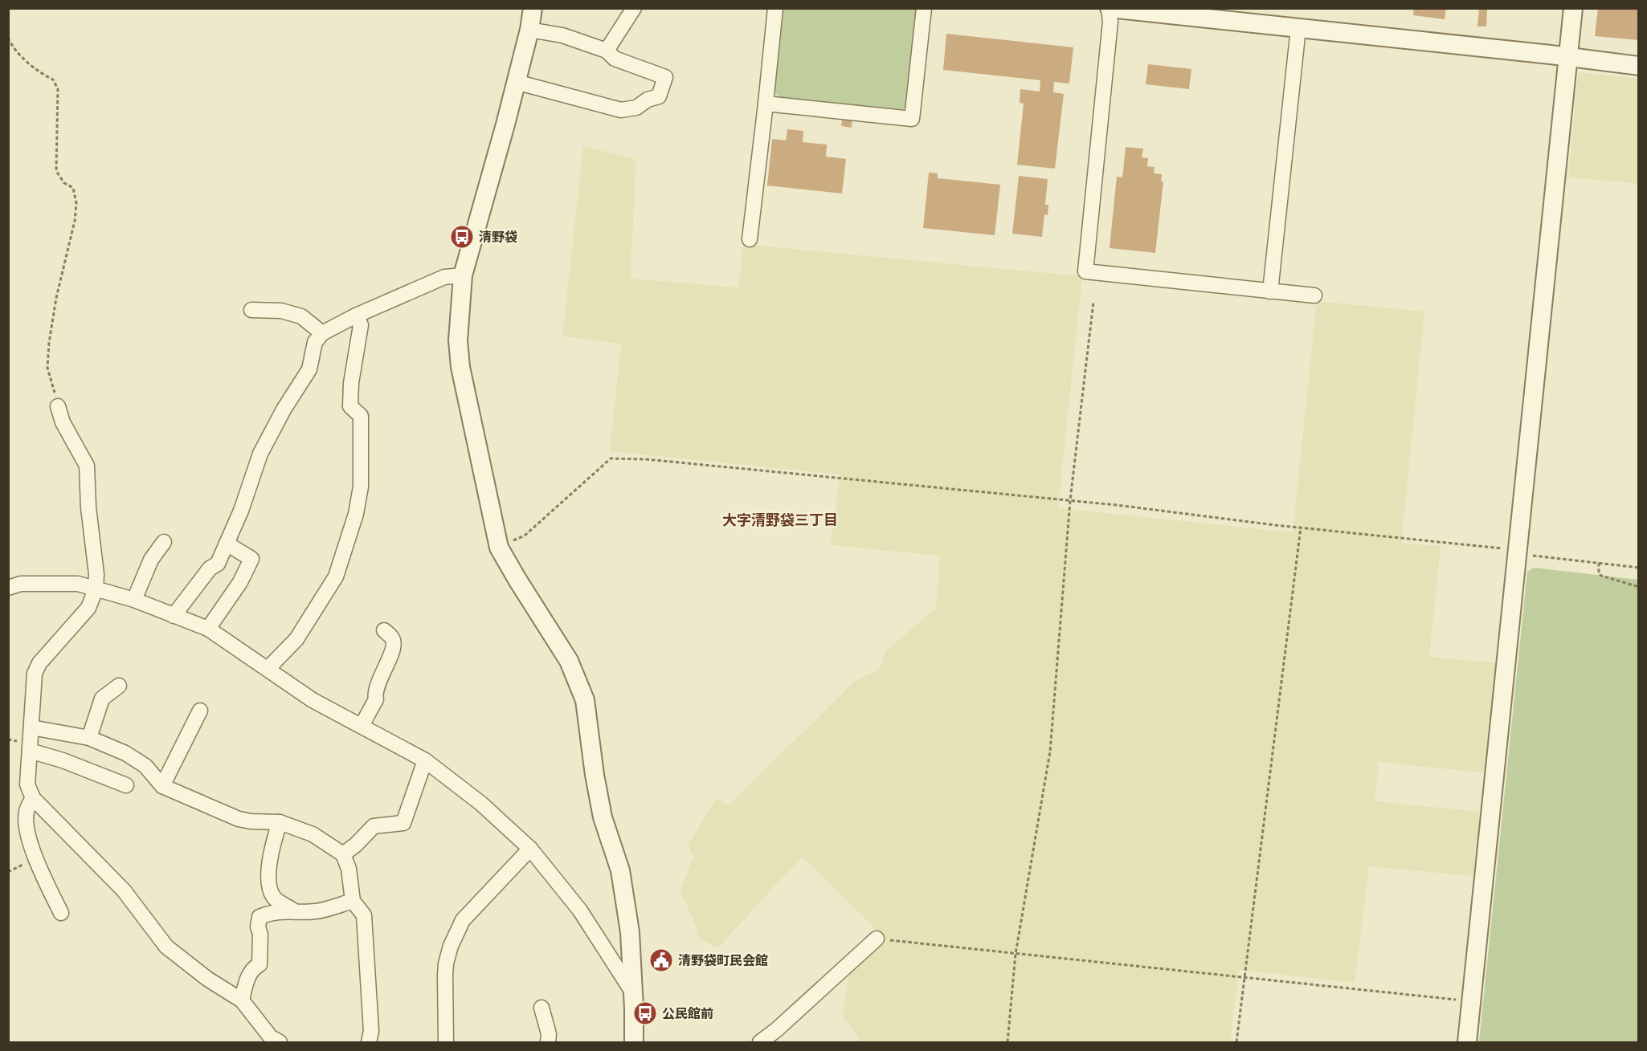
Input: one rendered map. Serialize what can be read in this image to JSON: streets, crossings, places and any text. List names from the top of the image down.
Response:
{
  "districts": ["大字清野袋三丁目"],
  "places": {
    "bus stop": ["清野袋", "公民館前"],
    "public building": ["清野袋町民会館"]
  }
}
